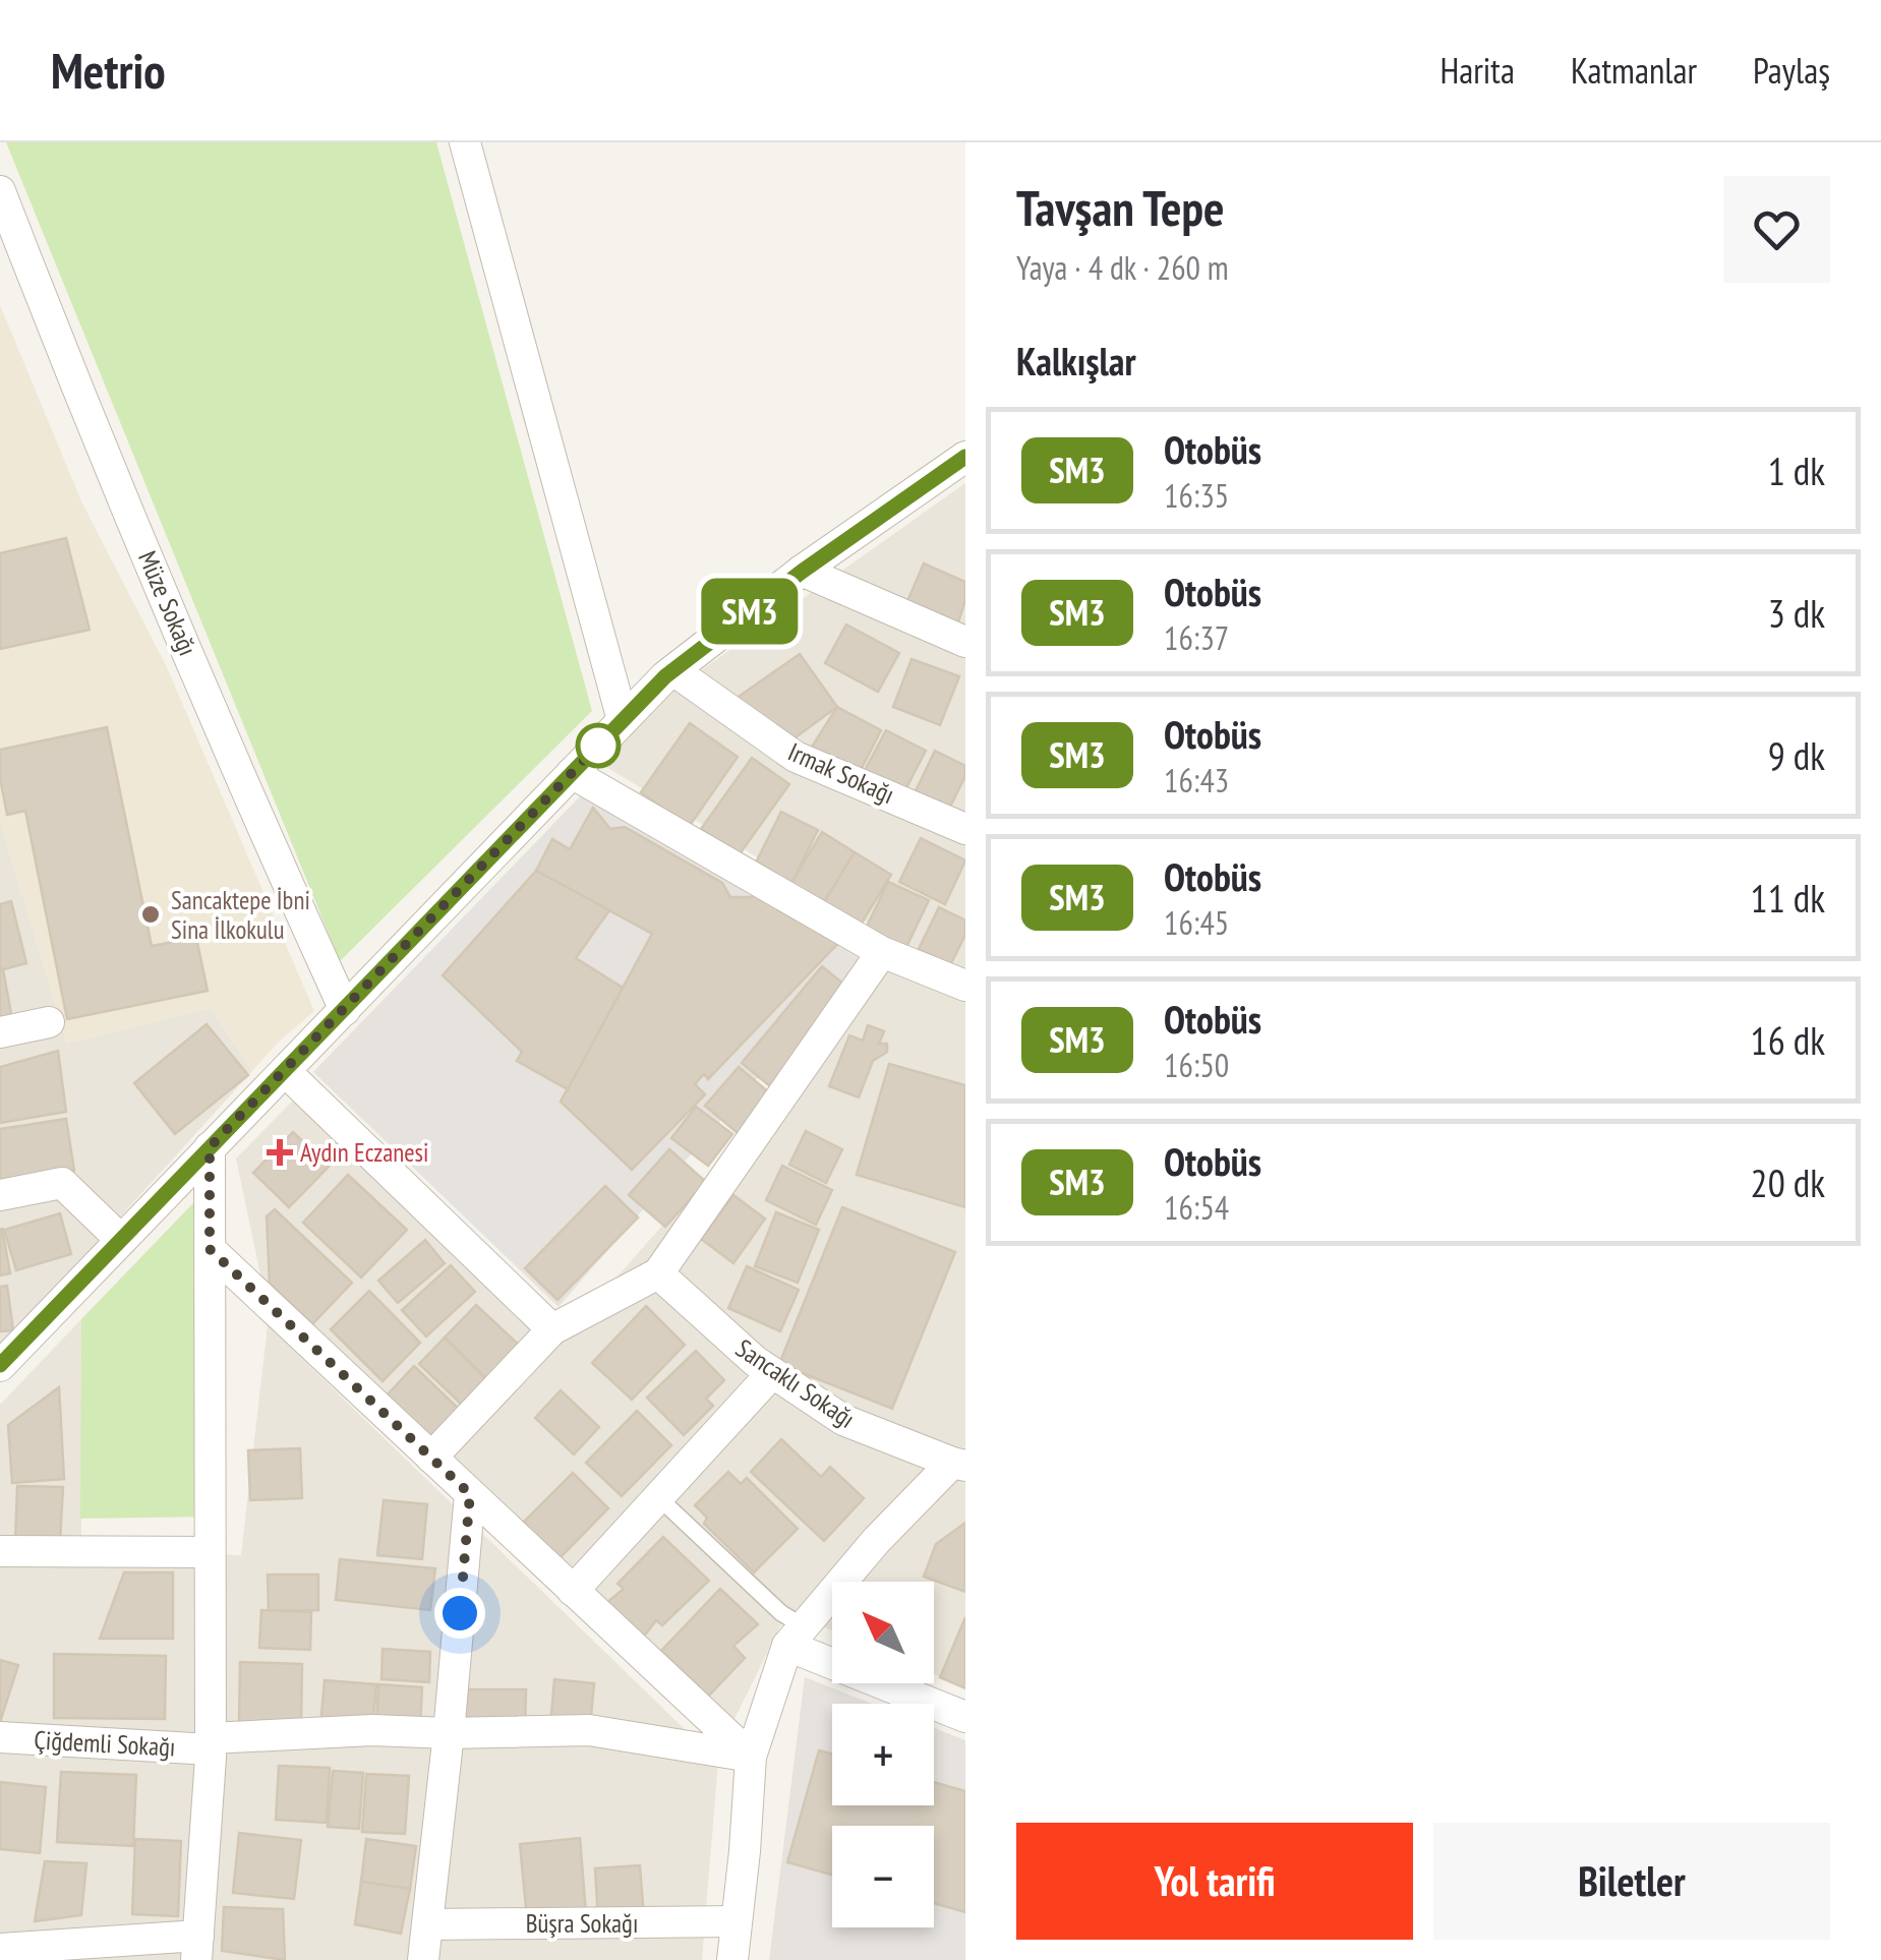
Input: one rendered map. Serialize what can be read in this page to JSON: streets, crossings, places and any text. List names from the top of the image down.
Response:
{
  "streets": {
    "street": [
      "Müze Sokağı",
      "Irmak Sokağı",
      "Sancaklı Sokağı",
      "Çiğdemli Sokağı",
      "Büşra Sokağı"
    ]
  },
  "places": {
    "other": ["Sancaktepe İbni Sina İlkokulu"],
    "health": ["Aydın Eczanesi"]
  },
  "lines": ["bus line SM3"],
  "north": "top left",
  "page": {
    "header": "Metrio",
    "nav": ["Harita", "Katmanlar", "Paylaş"],
    "on_map": "SM3",
    "heading": [
      ["Tavşan Tepe", "Yaya · 4 dk · 260 m"],
      "Kalkışlar"
    ],
    "list": [
      {
        "mark": "SM3",
        "name": "Otobüs",
        "note": "16:35",
        "value": "1 dk"
      },
      {
        "mark": "SM3",
        "name": "Otobüs",
        "note": "16:37",
        "value": "3 dk"
      },
      {
        "mark": "SM3",
        "name": "Otobüs",
        "note": "16:43",
        "value": "9 dk"
      },
      {
        "mark": "SM3",
        "name": "Otobüs",
        "note": "16:45",
        "value": "11 dk"
      },
      {
        "mark": "SM3",
        "name": "Otobüs",
        "note": "16:50",
        "value": "16 dk"
      },
      {
        "mark": "SM3",
        "name": "Otobüs",
        "note": "16:54",
        "value": "20 dk"
      }
    ],
    "map_buttons": ["+", "−"],
    "buttons": ["Yol tarifi", "Biletler"]
  }
}
